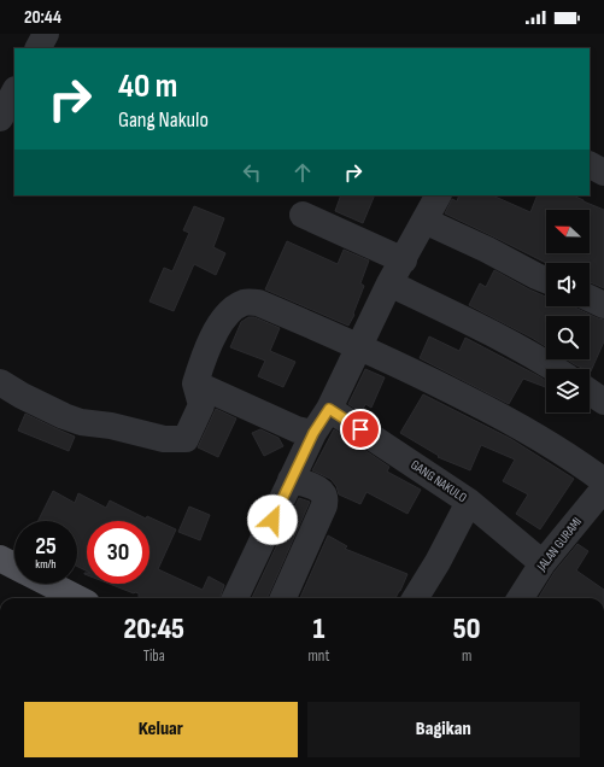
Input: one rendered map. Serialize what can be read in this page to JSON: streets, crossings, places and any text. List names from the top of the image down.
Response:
{
  "streets": {
    "street": ["GANG NAKULO", "JALAN GURAMI"]
  },
  "crossings": [
    ["GANG NAKULO", "JALAN GURAMI"]
  ],
  "north": "left",
  "page": {
    "status": "20:44",
    "turn": ["40 m", "Gang Nakulo"],
    "speed": "25 km/h",
    "limit": "30",
    "eta": [
      "20:45",
      "Tiba",
      "1",
      "mnt",
      "50",
      "m"
    ],
    "buttons": ["Keluar", "Bagikan"]
  }
}
